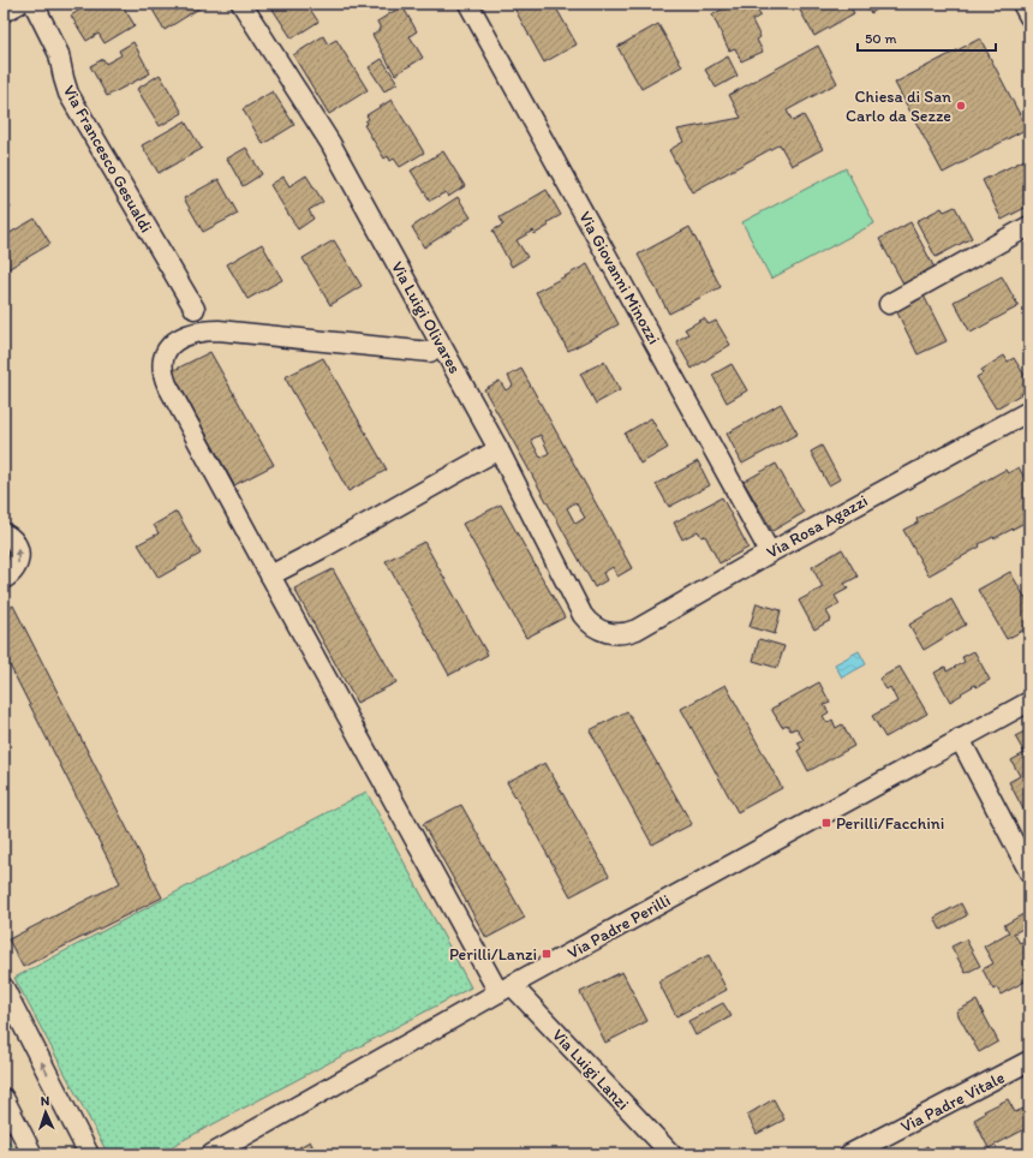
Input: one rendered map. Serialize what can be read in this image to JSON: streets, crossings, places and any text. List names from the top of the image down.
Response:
{
  "streets": {
    "street": [
      "Via Francesco Gesualdi",
      "Via Giovanni Minozzi",
      "Via Luigi Olivares",
      "Via Rosa Agazzi",
      "Via Padre Perilli",
      "Via Luigi Lanzi",
      "Via Padre Vitale"
    ]
  },
  "crossings": [
    ["Via Giovanni Minozzi", "Via Rosa Agazzi"],
    ["Via Luigi Olivares", "Via Rosa Agazzi"],
    ["Via Padre Perilli", "Via Luigi Lanzi"]
  ],
  "places": {
    "other": ["Chiesa di San Carlo da Sezze"],
    "transit": ["Perilli/Facchini", "Perilli/Lanzi"]
  },
  "scale_bar": "50 m",
  "north": "top"
}
